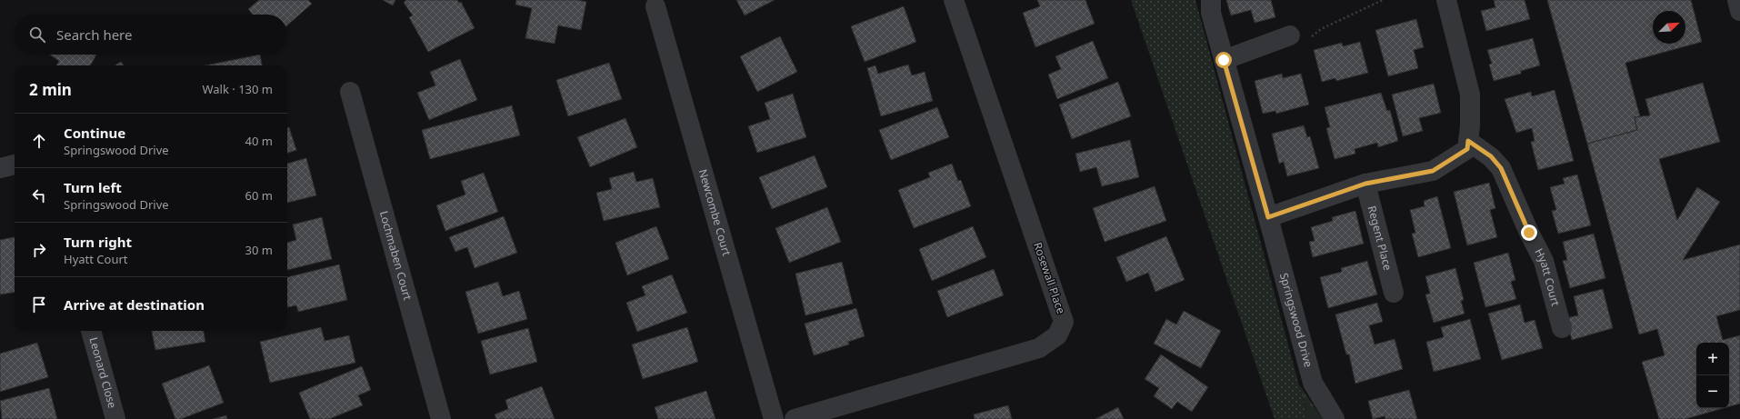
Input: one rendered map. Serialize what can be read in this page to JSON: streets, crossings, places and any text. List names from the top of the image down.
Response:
{
  "streets": {
    "street": [
      "Newcombe Court",
      "Regent Place",
      "Lochmaben Court",
      "Rosewall Place",
      "Hyatt Court",
      "Springswood Drive",
      "Leonard Close"
    ]
  },
  "north": "top right",
  "page": {
    "search": "Search here",
    "heading": ["2 min", "Walk · 130 m"],
    "list": [
      ["Continue", "Springswood Drive", "40 m"],
      ["Turn left", "Springswood Drive", "60 m"],
      ["Turn right", "Hyatt Court", "30 m"],
      "Arrive at destination"
    ],
    "map_buttons": ["+", "−"]
  }
}
